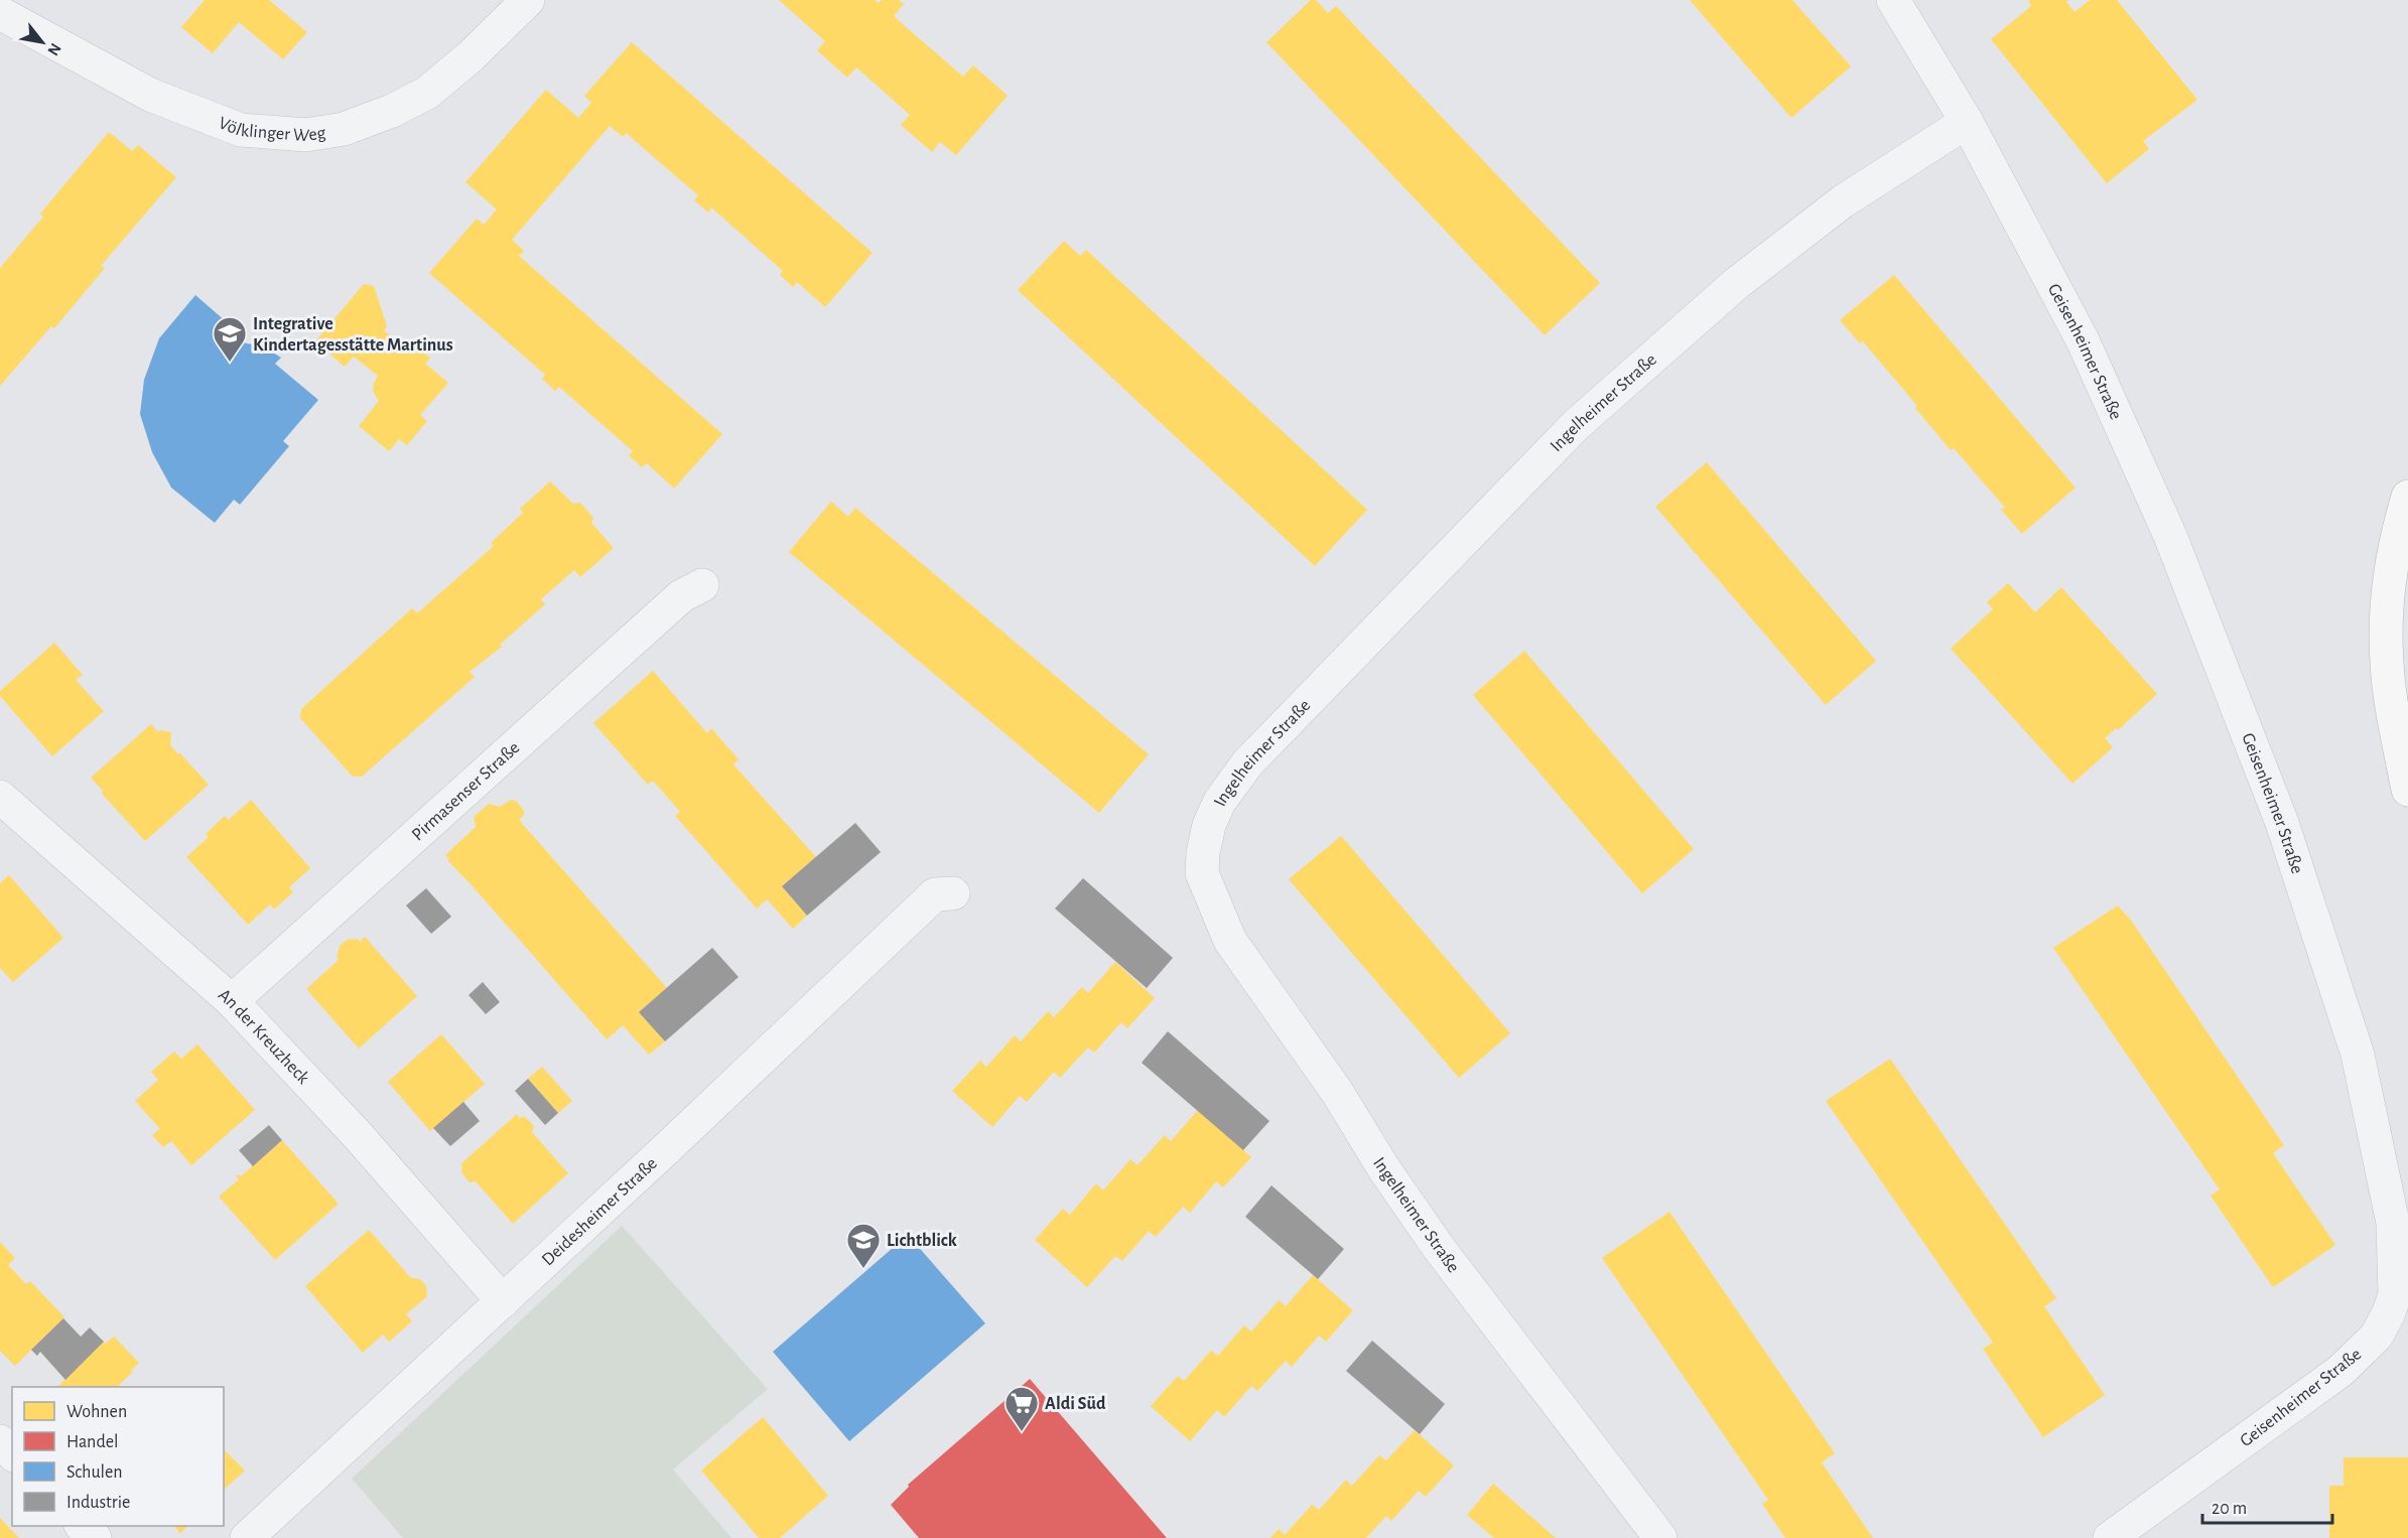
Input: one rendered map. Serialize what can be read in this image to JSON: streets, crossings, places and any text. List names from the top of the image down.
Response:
{
  "streets": {
    "street": [
      "Völklinger Weg",
      "Geisenheimer Straße",
      "Ingelheimer Straße",
      "Pirmasenser Straße",
      "An der Kreuzheck",
      "Deidesheimer Straße"
    ]
  },
  "crossings": [
    ["Geisenheimer Straße", "Ingelheimer Straße"],
    ["Pirmasenser Straße", "An der Kreuzheck"],
    ["An der Kreuzheck", "Deidesheimer Straße"]
  ],
  "places": {
    "school or university": ["Integrative Kindertagesstätte Martinus", "Lichtblick"],
    "supermarket": ["Aldi Süd"]
  },
  "legend": [
    "Wohnen",
    "Handel",
    "Schulen",
    "Industrie"
  ],
  "scale_bar": "20 m",
  "north": "bottom right"
}
